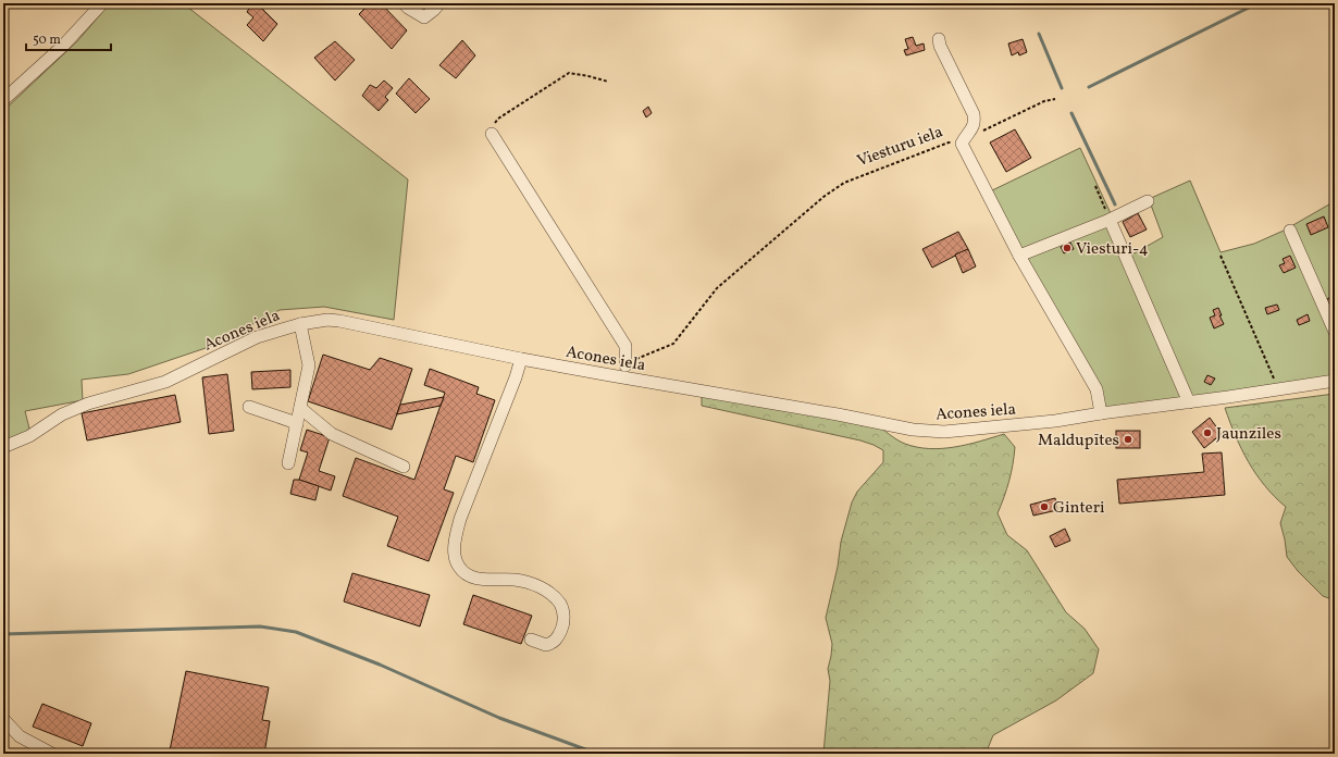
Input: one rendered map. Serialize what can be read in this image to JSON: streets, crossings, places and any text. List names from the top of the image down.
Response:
{
  "streets": {
    "street": ["Viesturu iela", "Acones iela"]
  },
  "crossings": [
    ["Viesturu iela", "Acones iela"]
  ],
  "places": [
    "Viesturi-4",
    "Jaunzīles",
    "Maldupītes",
    "Ginteri"
  ],
  "scale_bar": "50 m"
}
